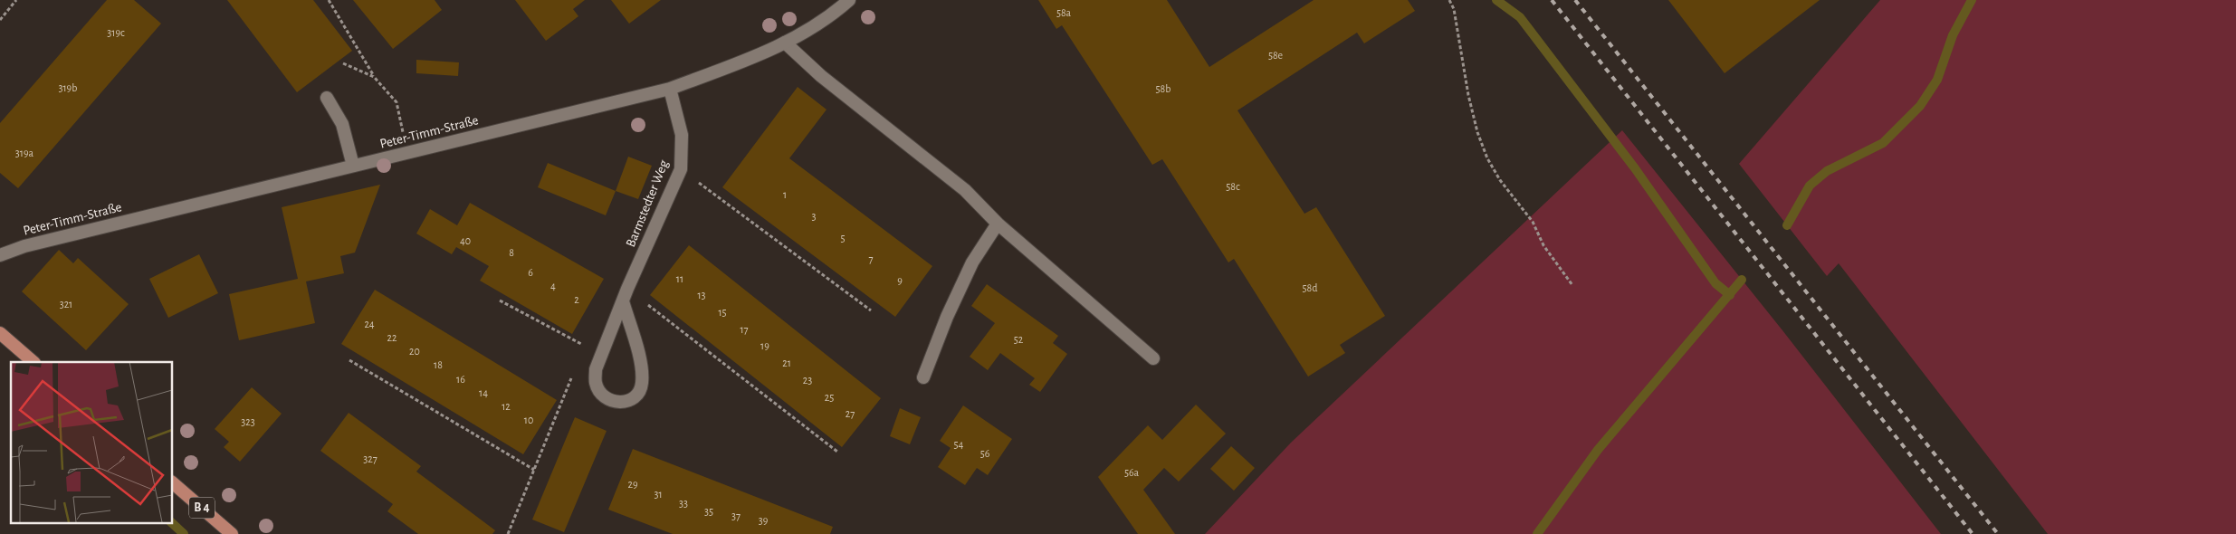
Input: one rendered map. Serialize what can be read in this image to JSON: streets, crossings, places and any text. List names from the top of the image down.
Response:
{
  "streets": {
    "main road": ["B 4"],
    "street": ["Peter-Timm-Straße", "Barmstedter Weg"]
  },
  "crossings": [
    ["Peter-Timm-Straße", "Barmstedter Weg"]
  ],
  "house_numbers": [
    "58a",
    "319c",
    "58e",
    "319b",
    "58b",
    "319a",
    "58c",
    "1",
    "3",
    "5",
    "40",
    "8",
    "7",
    "6",
    "11",
    "9",
    "4",
    "58d",
    "13",
    "2",
    "321",
    "15",
    "24",
    "17",
    "22",
    "52",
    "19",
    "20",
    "21",
    "18",
    "16",
    "23",
    "14",
    "25",
    "12",
    "27",
    "10",
    "323",
    "54",
    "56",
    "327",
    "56a",
    "29",
    "31",
    "33",
    "35",
    "37",
    "39"
  ]
}
